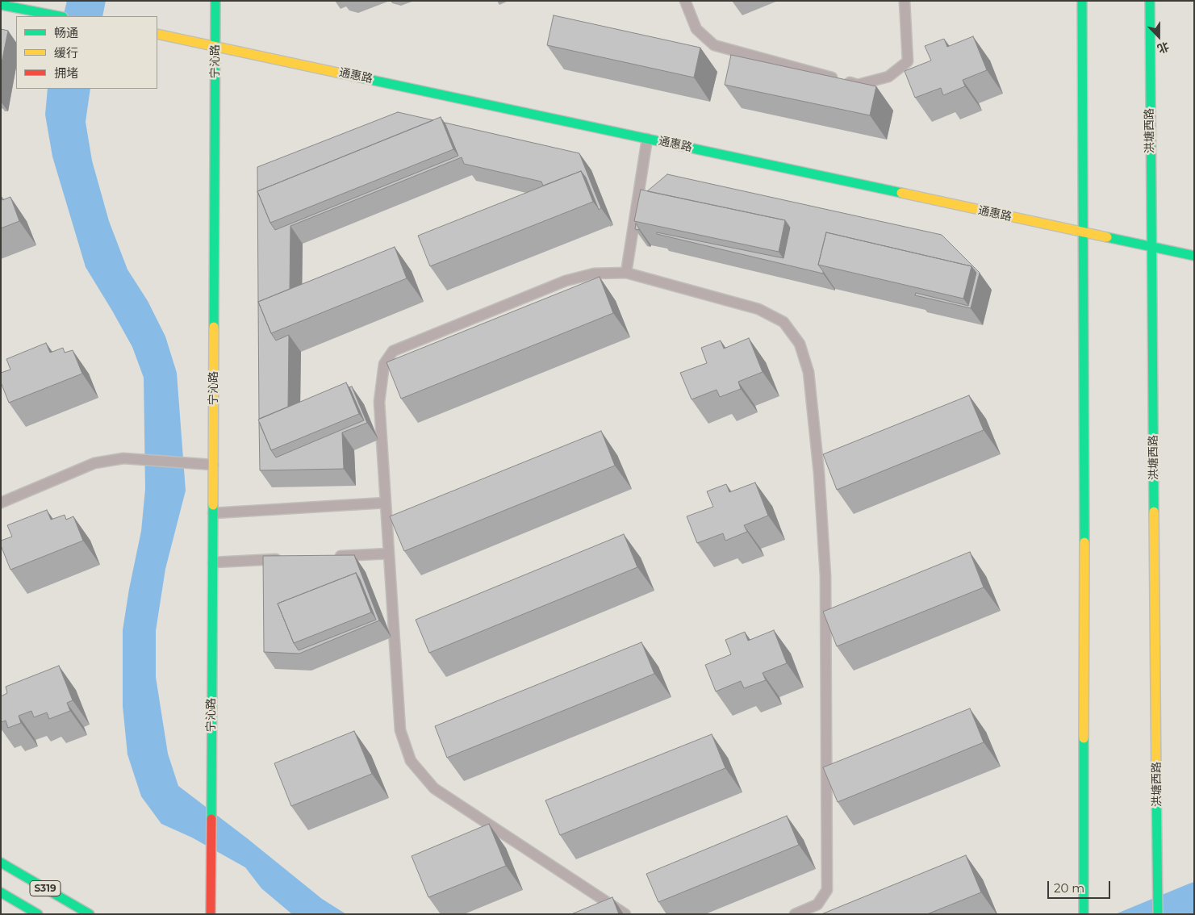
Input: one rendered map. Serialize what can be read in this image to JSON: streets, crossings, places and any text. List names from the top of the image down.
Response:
{
  "streets": {
    "street": [
      "宁沁路",
      "通惠路",
      "洪塘西路",
      "S319"
    ]
  },
  "crossings": [
    ["宁沁路", "通惠路"],
    ["通惠路", "洪塘西路"]
  ],
  "legend": ["畅通", "缓行", "拥堵"],
  "scale_bar": "20 m",
  "north": "bottom"
}
